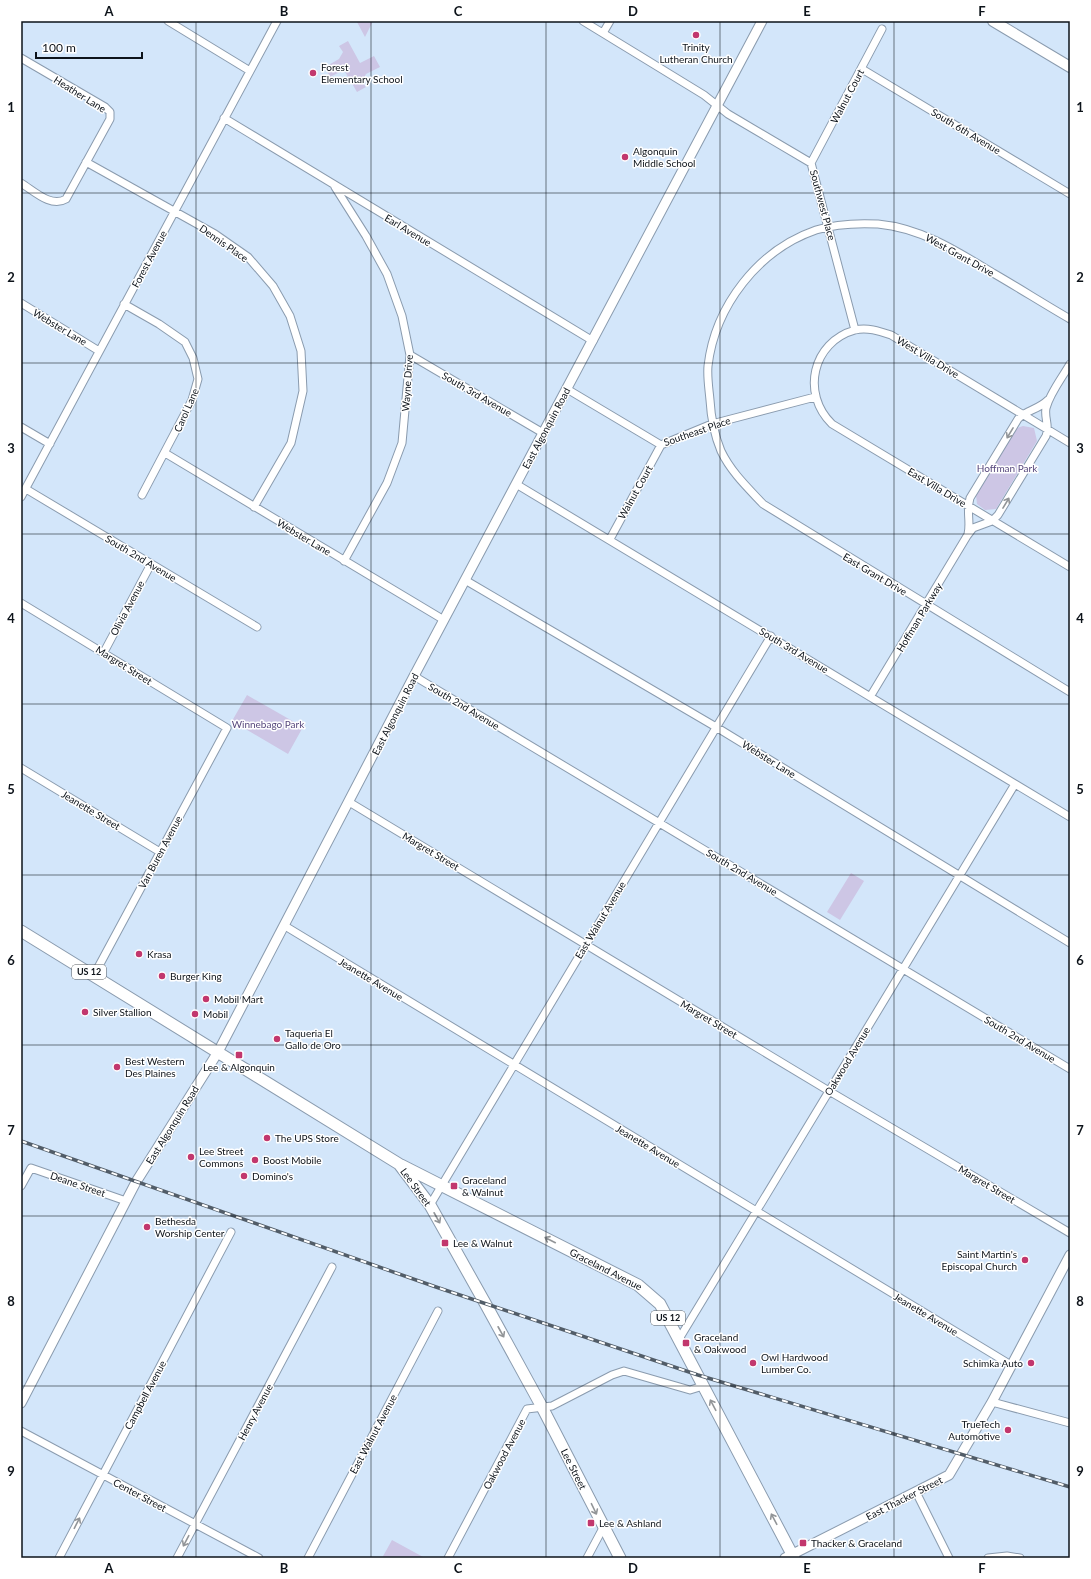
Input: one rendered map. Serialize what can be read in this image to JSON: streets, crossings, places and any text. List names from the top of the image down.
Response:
{
  "streets": {
    "main road": ["US 12", "Lee Street", "Graceland Avenue"],
    "street": [
      "Heather Lane",
      "Walnut Court",
      "South 6th Avenue",
      "Southwest Place",
      "Earl Avenue",
      "Dennis Place",
      "West Grant Drive",
      "Forest Avenue",
      "Webster Lane",
      "West Villa Drive",
      "Wayne Drive",
      "South 3rd Avenue",
      "Carol Lane",
      "East Algonquin Road",
      "Southeast Place",
      "East Villa Drive",
      "South 2nd Avenue",
      "East Grant Drive",
      "Olivia Avenue",
      "Hoffman Parkway",
      "Margret Street",
      "Jeanette Street",
      "Van Buren Avenue",
      "East Walnut Avenue",
      "Jeanette Avenue",
      "Oakwood Avenue",
      "Deane Street",
      "Campbell Avenue",
      "Henry Avenue",
      "Center Street",
      "East Thacker Street"
    ]
  },
  "crossings": [
    ["Heather Lane", "Dennis Place"],
    ["Walnut Court", "South 6th Avenue"],
    ["Walnut Court", "Southwest Place"],
    ["Walnut Court", "South 3rd Avenue"],
    ["Walnut Court", "Southeast Place"],
    ["Southwest Place", "West Grant Drive"],
    ["Southwest Place", "West Villa Drive"],
    ["Southwest Place", "East Algonquin Road"],
    ["Earl Avenue", "Forest Avenue"],
    ["Earl Avenue", "Wayne Drive"],
    ["Earl Avenue", "East Algonquin Road"],
    ["Dennis Place", "Forest Avenue"],
    ["Dennis Place", "Webster Lane"],
    ["West Grant Drive", "Southeast Place"],
    ["West Grant Drive", "East Grant Drive"],
    ["Forest Avenue", "Webster Lane"],
    ["Forest Avenue", "Carol Lane"],
    ["Forest Avenue", "South 2nd Avenue"],
    ["Webster Lane", "Wayne Drive"],
    ["Webster Lane", "Carol Lane"],
    ["Webster Lane", "East Algonquin Road"],
    ["Webster Lane", "East Walnut Avenue"],
    ["Webster Lane", "Oakwood Avenue"],
    ["Wayne Drive", "South 3rd Avenue"],
    ["South 3rd Avenue", "East Algonquin Road"],
    ["South 3rd Avenue", "Hoffman Parkway"],
    ["South 3rd Avenue", "East Walnut Avenue"],
    ["South 3rd Avenue", "Oakwood Avenue"],
    ["East Algonquin Road", "Southeast Place"],
    ["East Algonquin Road", "South 2nd Avenue"],
    ["East Algonquin Road", "Margret Street"],
    ["East Algonquin Road", "Jeanette Avenue"],
    ["East Algonquin Road", "Deane Street"],
    ["East Algonquin Road", "Lee Street"],
    ["Southeast Place", "East Villa Drive"],
    ["Southeast Place", "East Grant Drive"],
    ["East Villa Drive", "Hoffman Parkway"],
    ["South 2nd Avenue", "Olivia Avenue"],
    ["South 2nd Avenue", "East Walnut Avenue"],
    ["South 2nd Avenue", "Oakwood Avenue"],
    ["East Grant Drive", "Hoffman Parkway"],
    ["Olivia Avenue", "Margret Street"],
    ["Margret Street", "Van Buren Avenue"],
    ["Margret Street", "East Walnut Avenue"],
    ["Margret Street", "Oakwood Avenue"],
    ["Jeanette Street", "Van Buren Avenue"],
    ["Van Buren Avenue", "Lee Street"],
    ["East Walnut Avenue", "Jeanette Avenue"],
    ["East Walnut Avenue", "Lee Street"],
    ["East Walnut Avenue", "Graceland Avenue"],
    ["Jeanette Avenue", "Oakwood Avenue"],
    ["Jeanette Avenue", "East Thacker Street"],
    ["Oakwood Avenue", "Lee Street"],
    ["Oakwood Avenue", "Graceland Avenue"],
    ["Lee Street", "Graceland Avenue"],
    ["Graceland Avenue", "East Thacker Street"],
    ["Campbell Avenue", "Center Street"],
    ["Henry Avenue", "Center Street"]
  ],
  "one_way": ["Lee Street", "Graceland Avenue"],
  "parks": ["Hoffman Park", "Winnebago Park"],
  "places": {
    "other": [
      "Trinity Lutheran Church",
      "Forest Elementary School",
      "Algonquin Middle School",
      "Krasa",
      "Burger King",
      "Mobil Mart",
      "Silver Stallion",
      "Mobil",
      "Taqueria El Gallo de Oro",
      "Best Western Des Plaines",
      "The UPS Store",
      "Lee Street Commons",
      "Boost Mobile",
      "Domino's",
      "Bethesda Worship Center",
      "Saint Martin's Episcopal Church",
      "Owl Hardwood Lumber Co.",
      "Schimka Auto",
      "TrueTech Automotive"
    ],
    "transit": [
      "Lee & Algonquin",
      "Graceland & Walnut",
      "Lee & Walnut",
      "Graceland & Oakwood",
      "Lee & Ashland",
      "Thacker & Graceland"
    ]
  },
  "scale_bar": "100 m",
  "grid": {
    "columns": [
      "A",
      "B",
      "C",
      "D",
      "E",
      "F"
    ],
    "rows": [
      "1",
      "2",
      "3",
      "4",
      "5",
      "6",
      "7",
      "8",
      "9"
    ]
  }
}
